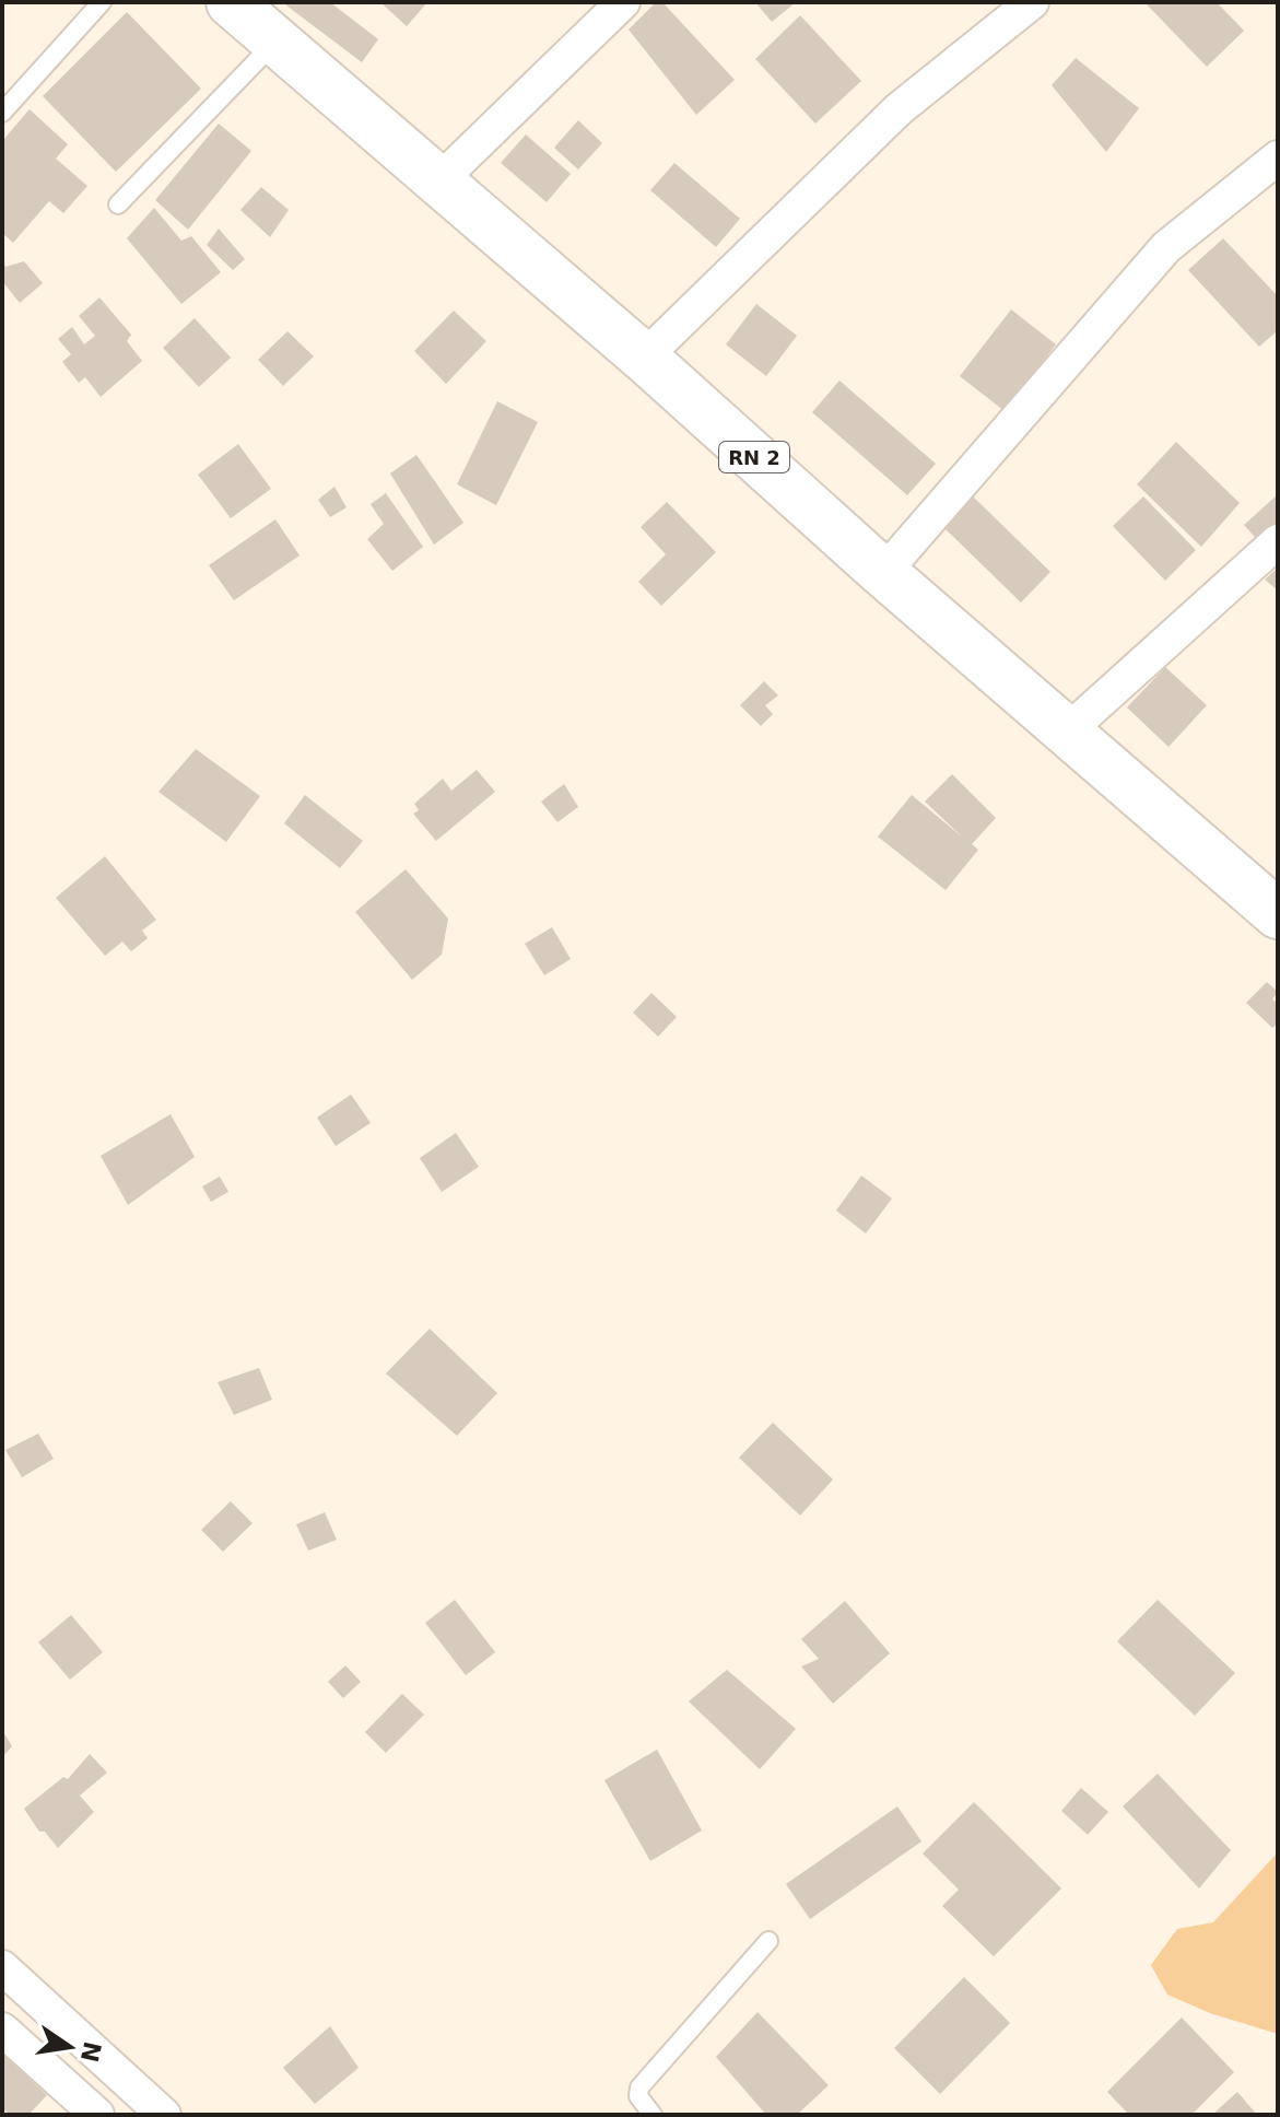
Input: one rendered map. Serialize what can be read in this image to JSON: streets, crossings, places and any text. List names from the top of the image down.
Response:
{
  "streets": {
    "highway": ["RN 2"]
  },
  "north": "right"
}
